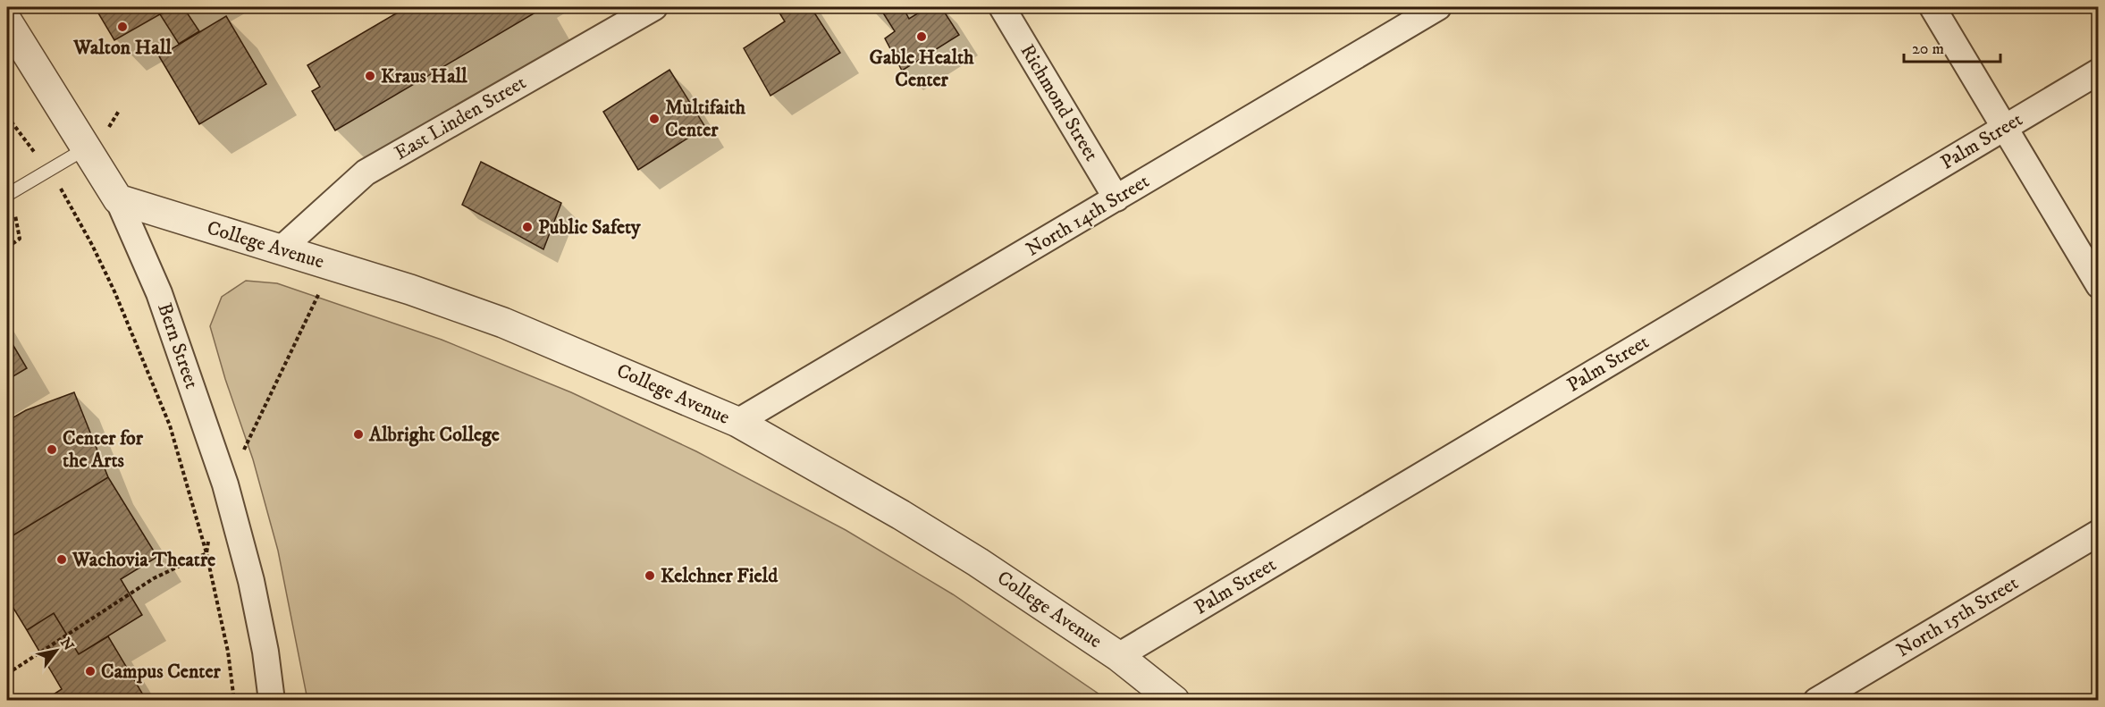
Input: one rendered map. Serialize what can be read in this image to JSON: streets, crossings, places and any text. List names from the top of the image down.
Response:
{
  "streets": {
    "street": [
      "Richmond Street",
      "East Linden Street",
      "Palm Street",
      "North 14th Street",
      "College Avenue",
      "Bern Street",
      "North 15th Street"
    ]
  },
  "crossings": [
    ["Richmond Street", "North 14th Street"],
    ["East Linden Street", "College Avenue"],
    ["Palm Street", "College Avenue"],
    ["North 14th Street", "College Avenue"],
    ["College Avenue", "Bern Street"]
  ],
  "places": [
    "Walton Hall",
    "Gable Health Center",
    "Kraus Hall",
    "Multifaith Center",
    "Public Safety",
    "Albright College",
    "Center for the Arts",
    "Wachovia Theatre",
    "Kelchner Field",
    "Campus Center"
  ],
  "scale_bar": "20 m",
  "north": "top right"
}
